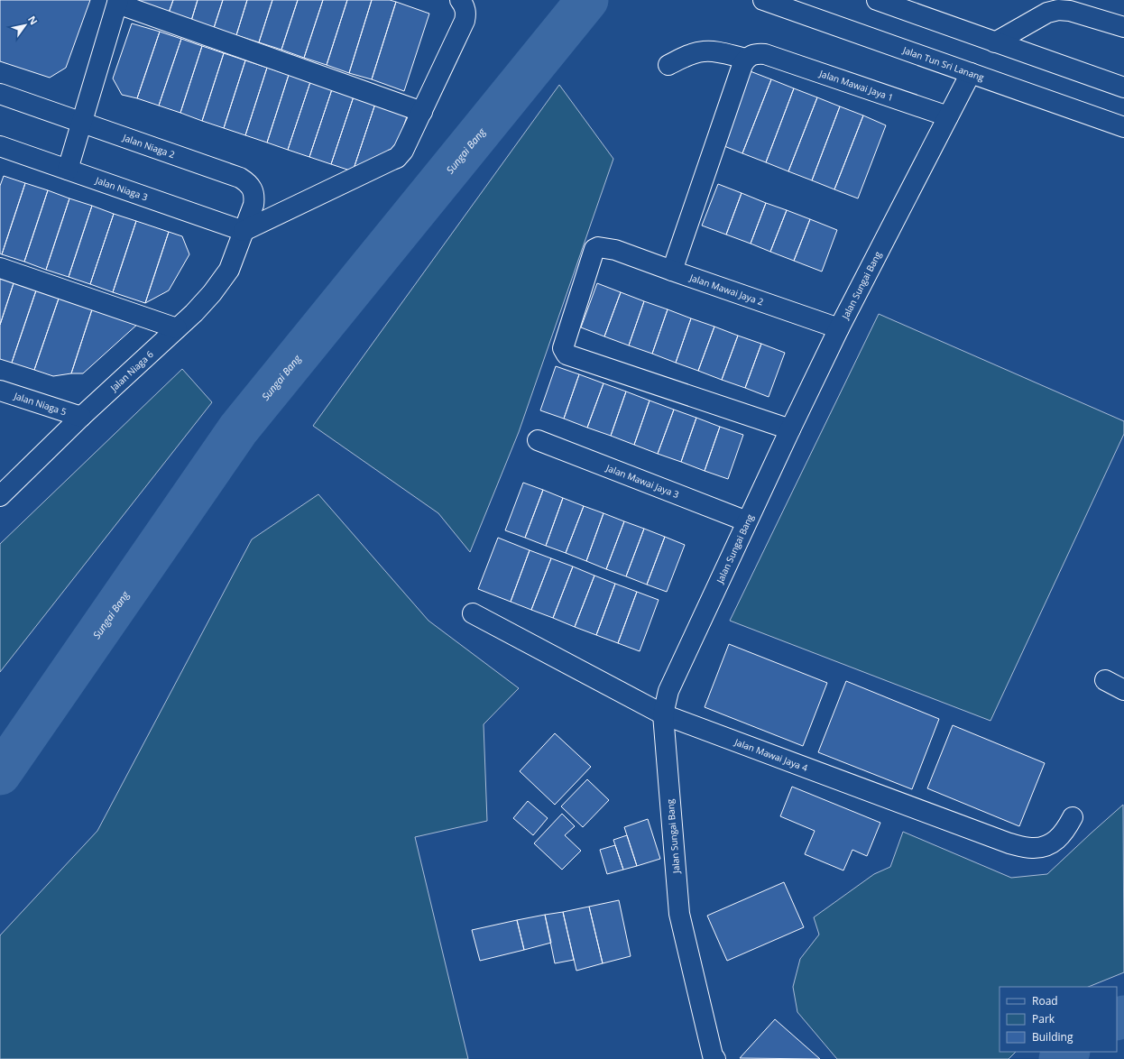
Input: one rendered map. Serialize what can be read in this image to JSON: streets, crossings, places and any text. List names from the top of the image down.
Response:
{
  "streets": {
    "street": [
      "Jalan Tun Sri Lanang",
      "Jalan Mawai Jaya 1",
      "Jalan Niaga 2",
      "Jalan Niaga 3",
      "Jalan Sungai Bang",
      "Jalan Mawai Jaya 2",
      "Jalan Niaga 6",
      "Jalan Niaga 5",
      "Jalan Mawai Jaya 3",
      "Jalan Mawai Jaya 4"
    ]
  },
  "crossings": [
    ["Jalan Tun Sri Lanang", "Jalan Sungai Bang"],
    ["Jalan Mawai Jaya 1", "Jalan Sungai Bang"],
    ["Jalan Niaga 2", "Jalan Niaga 3"],
    ["Jalan Niaga 2", "Jalan Niaga 6"],
    ["Jalan Niaga 3", "Jalan Niaga 6"],
    ["Jalan Sungai Bang", "Jalan Mawai Jaya 2"],
    ["Jalan Sungai Bang", "Jalan Mawai Jaya 3"],
    ["Jalan Sungai Bang", "Jalan Mawai Jaya 4"],
    ["Jalan Niaga 6", "Jalan Niaga 5"]
  ],
  "water": ["Sungai Bang"],
  "legend": ["Road", "Park", "Building"],
  "north": "top right"
}
